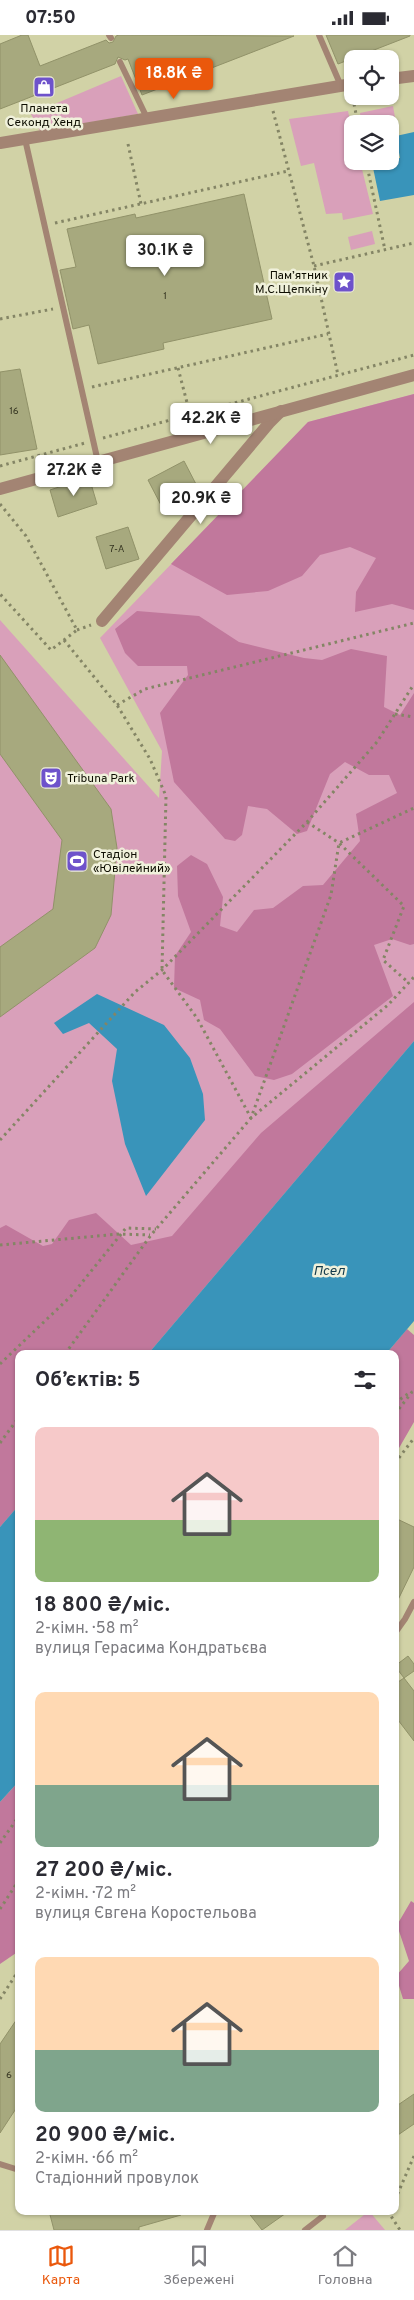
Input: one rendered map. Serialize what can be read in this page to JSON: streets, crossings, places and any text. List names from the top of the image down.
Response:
{
  "water": ["Псел"],
  "places": {
    "shop": ["Планета Секонд Хенд"],
    "place": ["Пам’ятник М.С.Щепкіну"],
    "theatre": ["Tribuna Park"],
    "sports": ["Стадіон «Ювілейний»"]
  },
  "house_numbers": [
    "1",
    "16",
    "7-А",
    "6"
  ],
  "page": {
    "status": "07:50",
    "price": [
      "18.8K ₴",
      "30.1K ₴",
      "42.2K ₴",
      "27.2K ₴",
      "20.9K ₴"
    ],
    "heading": "Об’єктів: 5",
    "list": [
      {
        "name": "18 800 ₴/міс.",
        "note": "2-кімн. · 58 m² · вулиця Герасима Кондратьєва"
      },
      {
        "name": "27 200 ₴/міс.",
        "note": "2-кімн. · 72 m² · вулиця Євгена Коростельова"
      },
      {
        "name": "20 900 ₴/міс.",
        "note": "2-кімн. · 66 m² · Стадіонний провулок"
      }
    ],
    "tabs": ["Карта", "Збережені", "Головна"]
  }
}
